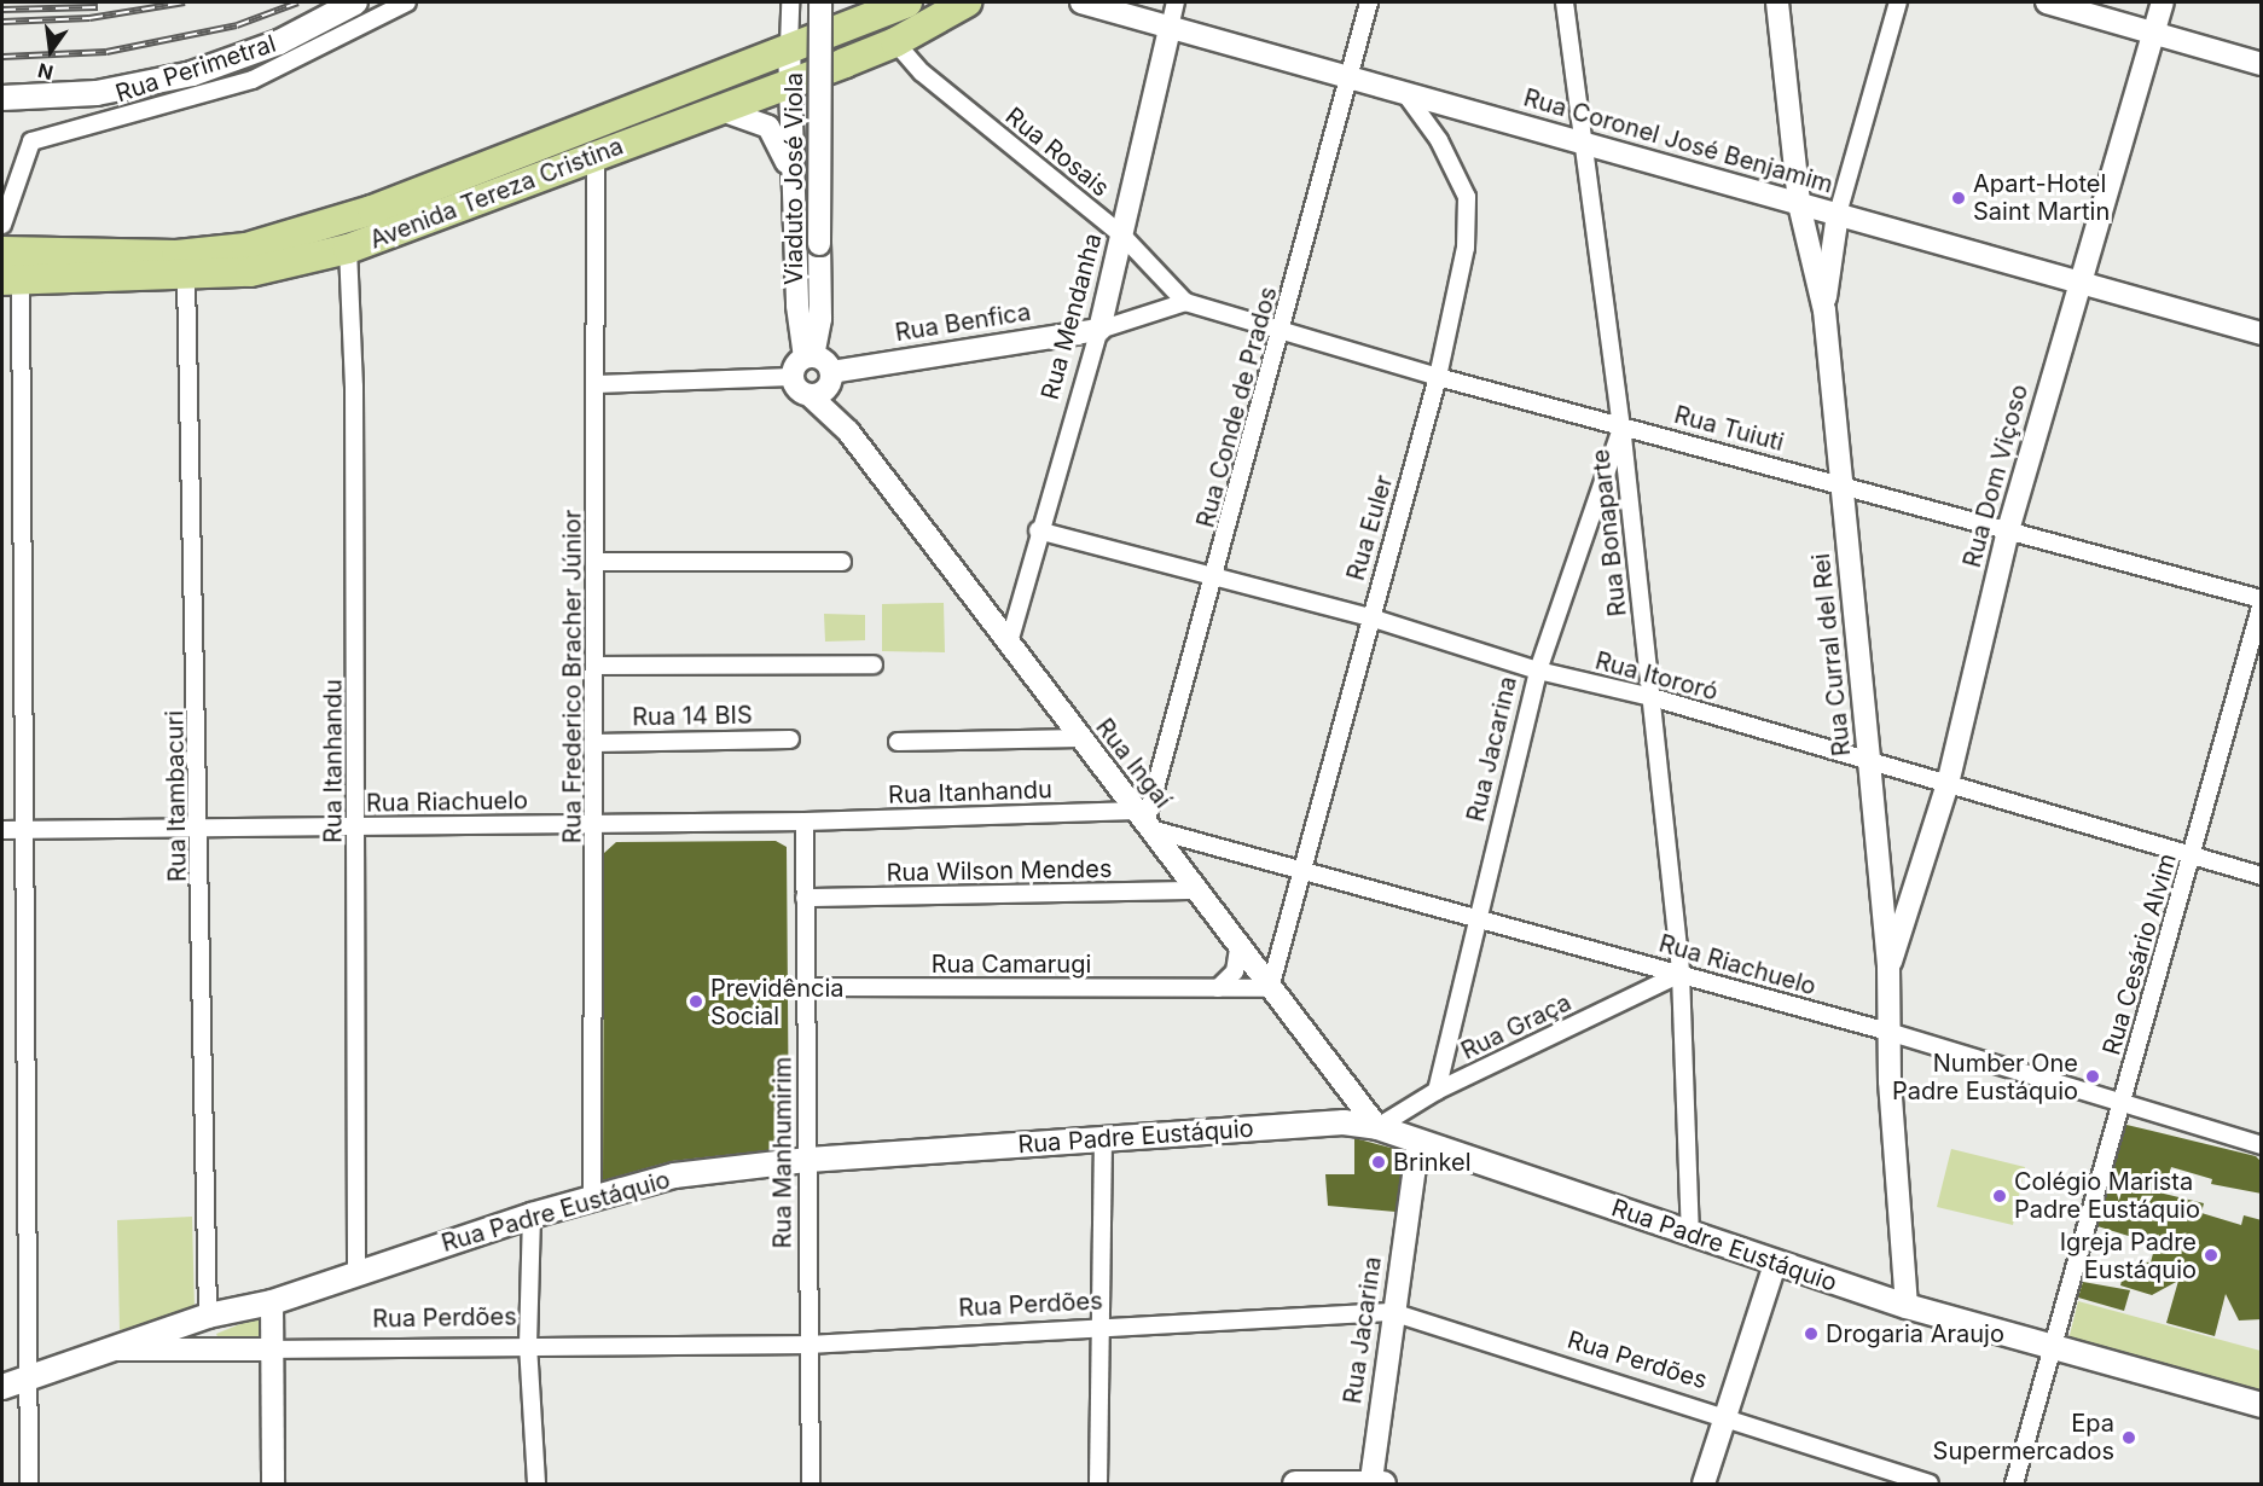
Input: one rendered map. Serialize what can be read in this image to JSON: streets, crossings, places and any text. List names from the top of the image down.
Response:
{
  "streets": {
    "highway": ["Avenida Tereza Cristina"],
    "main road": ["Rua Padre Eustáquio"],
    "street": [
      "Rua Perimetral",
      "Rua Coronel José Benjamim",
      "Rua Rosais",
      "Viaduto José Viola",
      "Rua Mendanha",
      "Rua Benfica",
      "Rua Conde de Prados",
      "Rua Tuiuti",
      "Rua Dom Viçoso",
      "Rua Euler",
      "Rua Bonaparte",
      "Rua Curral del Rei",
      "Rua Frederico Bracher Júnior",
      "Rua Itororó",
      "Rua 14 BIS",
      "Rua Jacarina",
      "Rua Itanhandu",
      "Rua Ingaí",
      "Rua Itambacuri",
      "Rua Riachuelo",
      "Rua Wilson Mendes",
      "Rua Cesário Alvim",
      "Rua Camarugi",
      "Rua Graça",
      "Rua Manhumirim",
      "Rua Perdões"
    ]
  },
  "crossings": [
    ["Rua Coronel José Benjamim", "Rua Mendanha"],
    ["Rua Coronel José Benjamim", "Rua Conde de Prados"],
    ["Rua Coronel José Benjamim", "Rua Dom Viçoso"],
    ["Rua Coronel José Benjamim", "Rua Euler"],
    ["Rua Coronel José Benjamim", "Rua Bonaparte"],
    ["Rua Coronel José Benjamim", "Rua Curral del Rei"],
    ["Rua Rosais", "Avenida Tereza Cristina"],
    ["Rua Rosais", "Rua Mendanha"],
    ["Rua Rosais", "Rua Benfica"],
    ["Rua Rosais", "Rua Tuiuti"],
    ["Avenida Tereza Cristina", "Rua Frederico Bracher Júnior"],
    ["Avenida Tereza Cristina", "Rua Itanhandu"],
    ["Avenida Tereza Cristina", "Rua Itambacuri"],
    ["Rua Mendanha", "Rua Benfica"],
    ["Rua Mendanha", "Rua Itororó"],
    ["Rua Mendanha", "Rua Ingaí"],
    ["Rua Benfica", "Rua Tuiuti"],
    ["Rua Benfica", "Rua Ingaí"],
    ["Rua Conde de Prados", "Rua Tuiuti"],
    ["Rua Conde de Prados", "Rua Itororó"],
    ["Rua Conde de Prados", "Rua Itanhandu"],
    ["Rua Conde de Prados", "Rua Ingaí"],
    ["Rua Conde de Prados", "Rua Riachuelo"],
    ["Rua Tuiuti", "Rua Dom Viçoso"],
    ["Rua Tuiuti", "Rua Euler"],
    ["Rua Tuiuti", "Rua Bonaparte"],
    ["Rua Tuiuti", "Rua Curral del Rei"],
    ["Rua Tuiuti", "Rua Jacarina"],
    ["Rua Tuiuti", "Rua Cesário Alvim"],
    ["Rua Dom Viçoso", "Rua Curral del Rei"],
    ["Rua Dom Viçoso", "Rua Itororó"],
    ["Rua Euler", "Rua Itororó"],
    ["Rua Euler", "Rua Ingaí"],
    ["Rua Euler", "Rua Riachuelo"],
    ["Rua Euler", "Rua Camarugi"],
    ["Rua Bonaparte", "Rua Itororó"],
    ["Rua Bonaparte", "Rua Jacarina"],
    ["Rua Bonaparte", "Rua Riachuelo"],
    ["Rua Bonaparte", "Rua Graça"],
    ["Rua Bonaparte", "Rua Padre Eustáquio"],
    ["Rua Curral del Rei", "Rua Itororó"],
    ["Rua Curral del Rei", "Rua Riachuelo"],
    ["Rua Curral del Rei", "Rua Padre Eustáquio"],
    ["Rua Frederico Bracher Júnior", "Rua 14 BIS"],
    ["Rua Frederico Bracher Júnior", "Rua Riachuelo"],
    ["Rua Frederico Bracher Júnior", "Rua Padre Eustáquio"],
    ["Rua Itororó", "Rua Jacarina"],
    ["Rua Itororó", "Rua Cesário Alvim"],
    ["Rua Jacarina", "Rua Riachuelo"],
    ["Rua Jacarina", "Rua Graça"],
    ["Rua Jacarina", "Rua Padre Eustáquio"],
    ["Rua Jacarina", "Rua Perdões"],
    ["Rua Itanhandu", "Rua Ingaí"],
    ["Rua Itanhandu", "Rua Riachuelo"],
    ["Rua Itanhandu", "Rua Padre Eustáquio"],
    ["Rua Itanhandu", "Rua Manhumirim"],
    ["Rua Ingaí", "Rua Riachuelo"],
    ["Rua Ingaí", "Rua Wilson Mendes"],
    ["Rua Ingaí", "Rua Camarugi"],
    ["Rua Ingaí", "Rua Graça"],
    ["Rua Ingaí", "Rua Padre Eustáquio"],
    ["Rua Itambacuri", "Rua Riachuelo"],
    ["Rua Itambacuri", "Rua Padre Eustáquio"],
    ["Rua Riachuelo", "Rua Cesário Alvim"],
    ["Rua Riachuelo", "Rua Graça"],
    ["Rua Riachuelo", "Rua Manhumirim"],
    ["Rua Wilson Mendes", "Rua Manhumirim"],
    ["Rua Cesário Alvim", "Rua Padre Eustáquio"],
    ["Rua Camarugi", "Rua Manhumirim"],
    ["Rua Graça", "Rua Padre Eustáquio"],
    ["Rua Padre Eustáquio", "Rua Manhumirim"],
    ["Rua Padre Eustáquio", "Rua Perdões"],
    ["Rua Manhumirim", "Rua Perdões"]
  ],
  "places": [
    "Apart-Hotel Saint Martin",
    "Previdência Social",
    "Number One Padre Eustáquio",
    "Brinkel",
    "Colégio Marista Padre Eustáquio",
    "Igreja Padre Eustáquio",
    "Drogaria Araujo",
    "Epa Supermercados"
  ],
  "north": "bottom"
}
